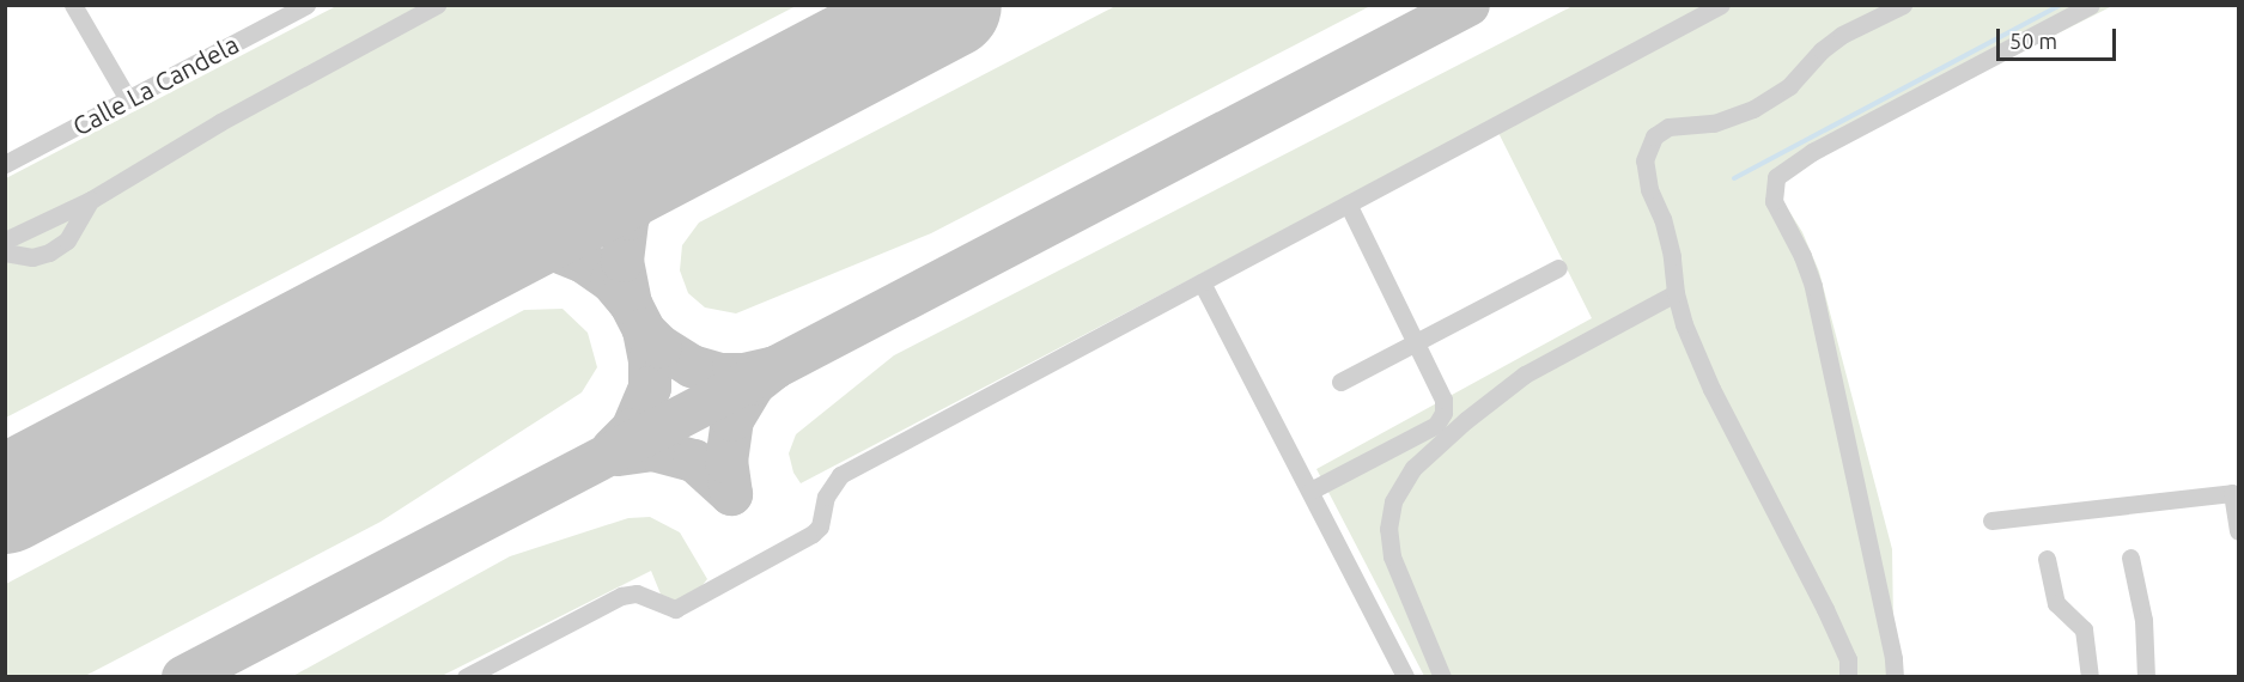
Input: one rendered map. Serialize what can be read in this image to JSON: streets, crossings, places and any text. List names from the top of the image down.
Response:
{
  "streets": {
    "street": ["Calle La Candela"]
  },
  "scale_bar": "50 m"
}
